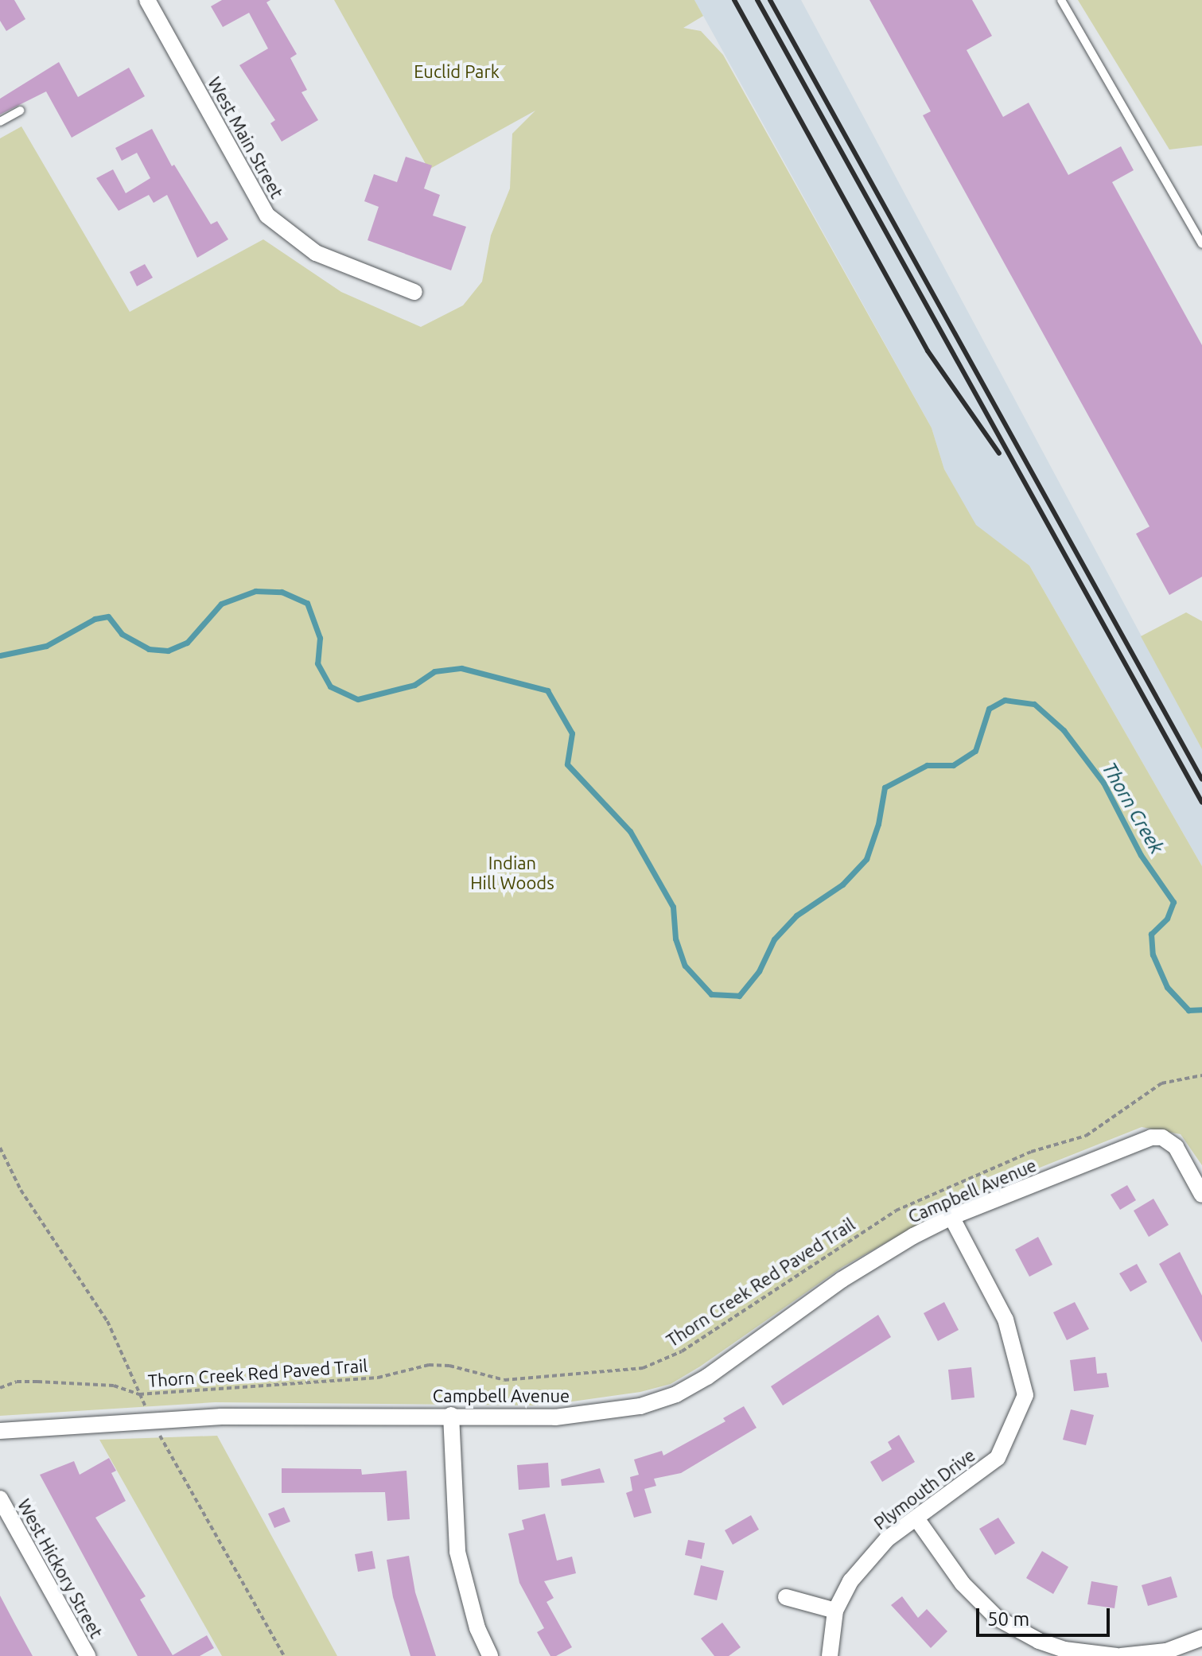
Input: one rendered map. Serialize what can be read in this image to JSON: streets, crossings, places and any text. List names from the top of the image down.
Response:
{
  "streets": {
    "street": [
      "West Main Street",
      "Campbell Avenue",
      "Plymouth Drive",
      "West Hickory Street"
    ],
    "path": ["Thorn Creek Red Paved Trail"]
  },
  "crossings": [
    ["Campbell Avenue", "Plymouth Drive"]
  ],
  "water": ["Thorn Creek"],
  "parks": ["Euclid Park", "Indian Hill Woods"],
  "scale_bar": "50 m"
}
